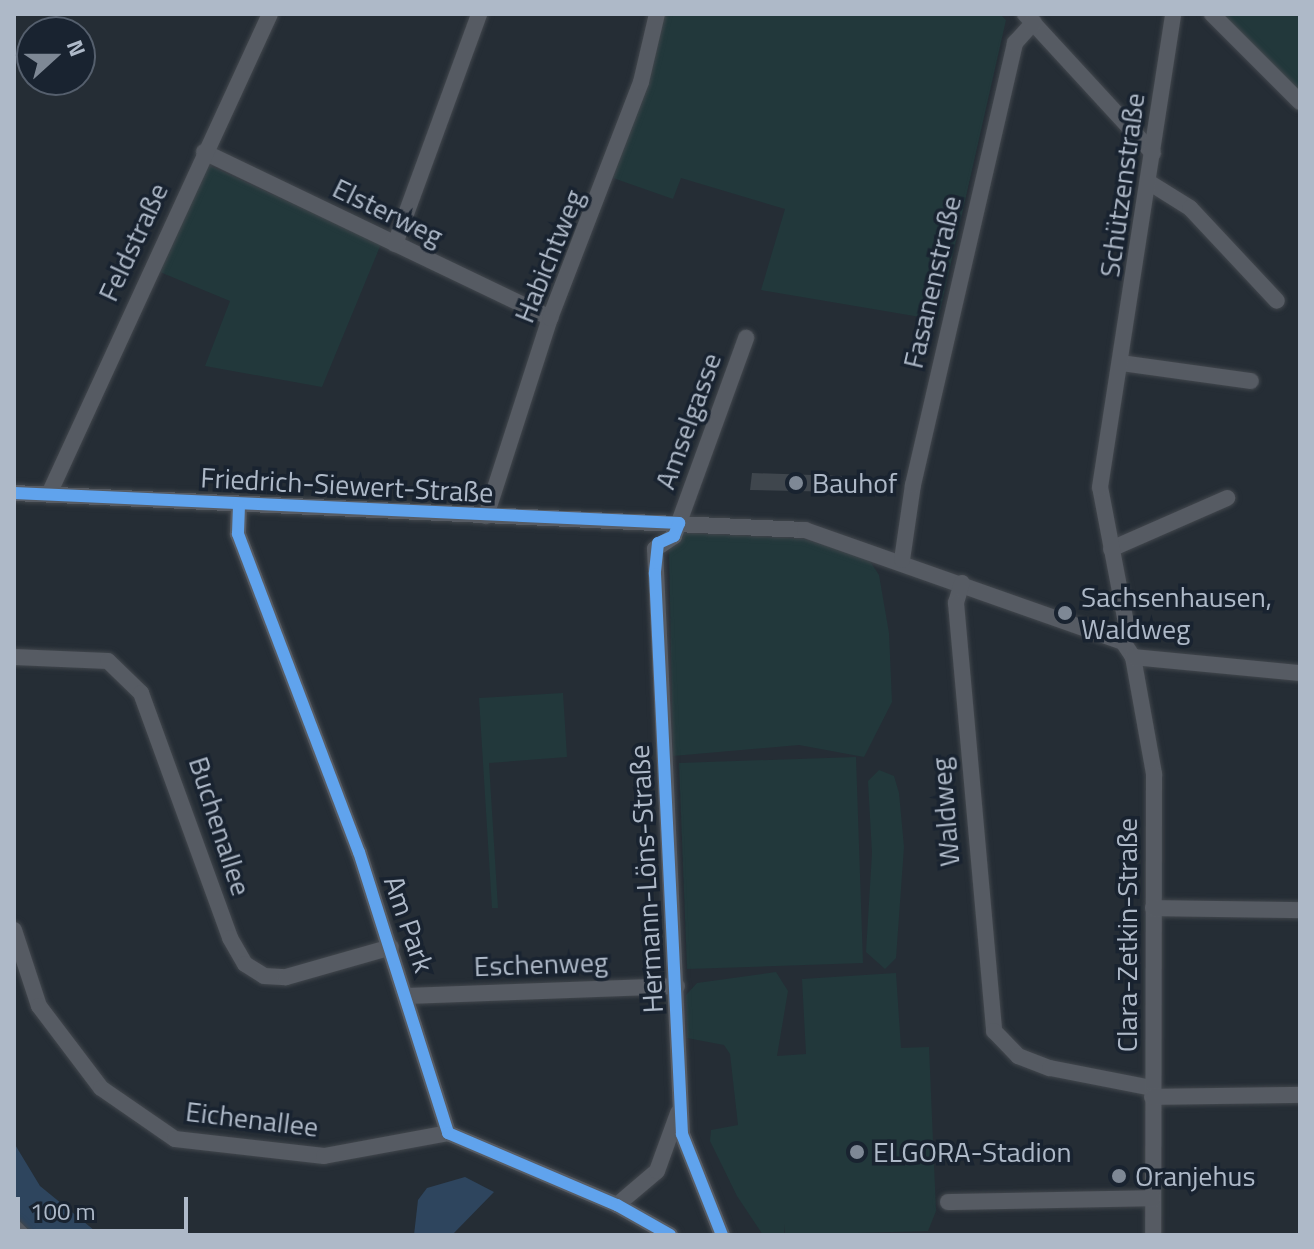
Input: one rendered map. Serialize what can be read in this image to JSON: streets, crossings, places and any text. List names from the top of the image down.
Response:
{
  "streets": {
    "street": [
      "Schützenstraße",
      "Elsterweg",
      "Feldstraße",
      "Habichtweg",
      "Fasanenstraße",
      "Amselgasse",
      "Friedrich-Siewert-Straße",
      "Waldweg",
      "Buchenallee",
      "Hermann-Löns-Straße",
      "Am Park",
      "Clara-Zetkin-Straße",
      "Eschenweg",
      "Eichenallee"
    ]
  },
  "crossings": [
    ["Schützenstraße", "Friedrich-Siewert-Straße"],
    ["Schützenstraße", "Clara-Zetkin-Straße"],
    ["Elsterweg", "Feldstraße"],
    ["Elsterweg", "Habichtweg"],
    ["Feldstraße", "Friedrich-Siewert-Straße"],
    ["Habichtweg", "Friedrich-Siewert-Straße"],
    ["Fasanenstraße", "Friedrich-Siewert-Straße"],
    ["Amselgasse", "Friedrich-Siewert-Straße"],
    ["Amselgasse", "Hermann-Löns-Straße"],
    ["Friedrich-Siewert-Straße", "Waldweg"],
    ["Friedrich-Siewert-Straße", "Hermann-Löns-Straße"],
    ["Friedrich-Siewert-Straße", "Am Park"],
    ["Friedrich-Siewert-Straße", "Clara-Zetkin-Straße"],
    ["Waldweg", "Clara-Zetkin-Straße"],
    ["Buchenallee", "Am Park"],
    ["Hermann-Löns-Straße", "Eschenweg"],
    ["Am Park", "Eschenweg"],
    ["Am Park", "Eichenallee"]
  ],
  "places": [
    "Bauhof",
    "Sachsenhausen, Waldweg",
    "ELGORA-Stadion",
    "Oranjehus"
  ],
  "scale_bar": "100 m",
  "north": "right"
}
